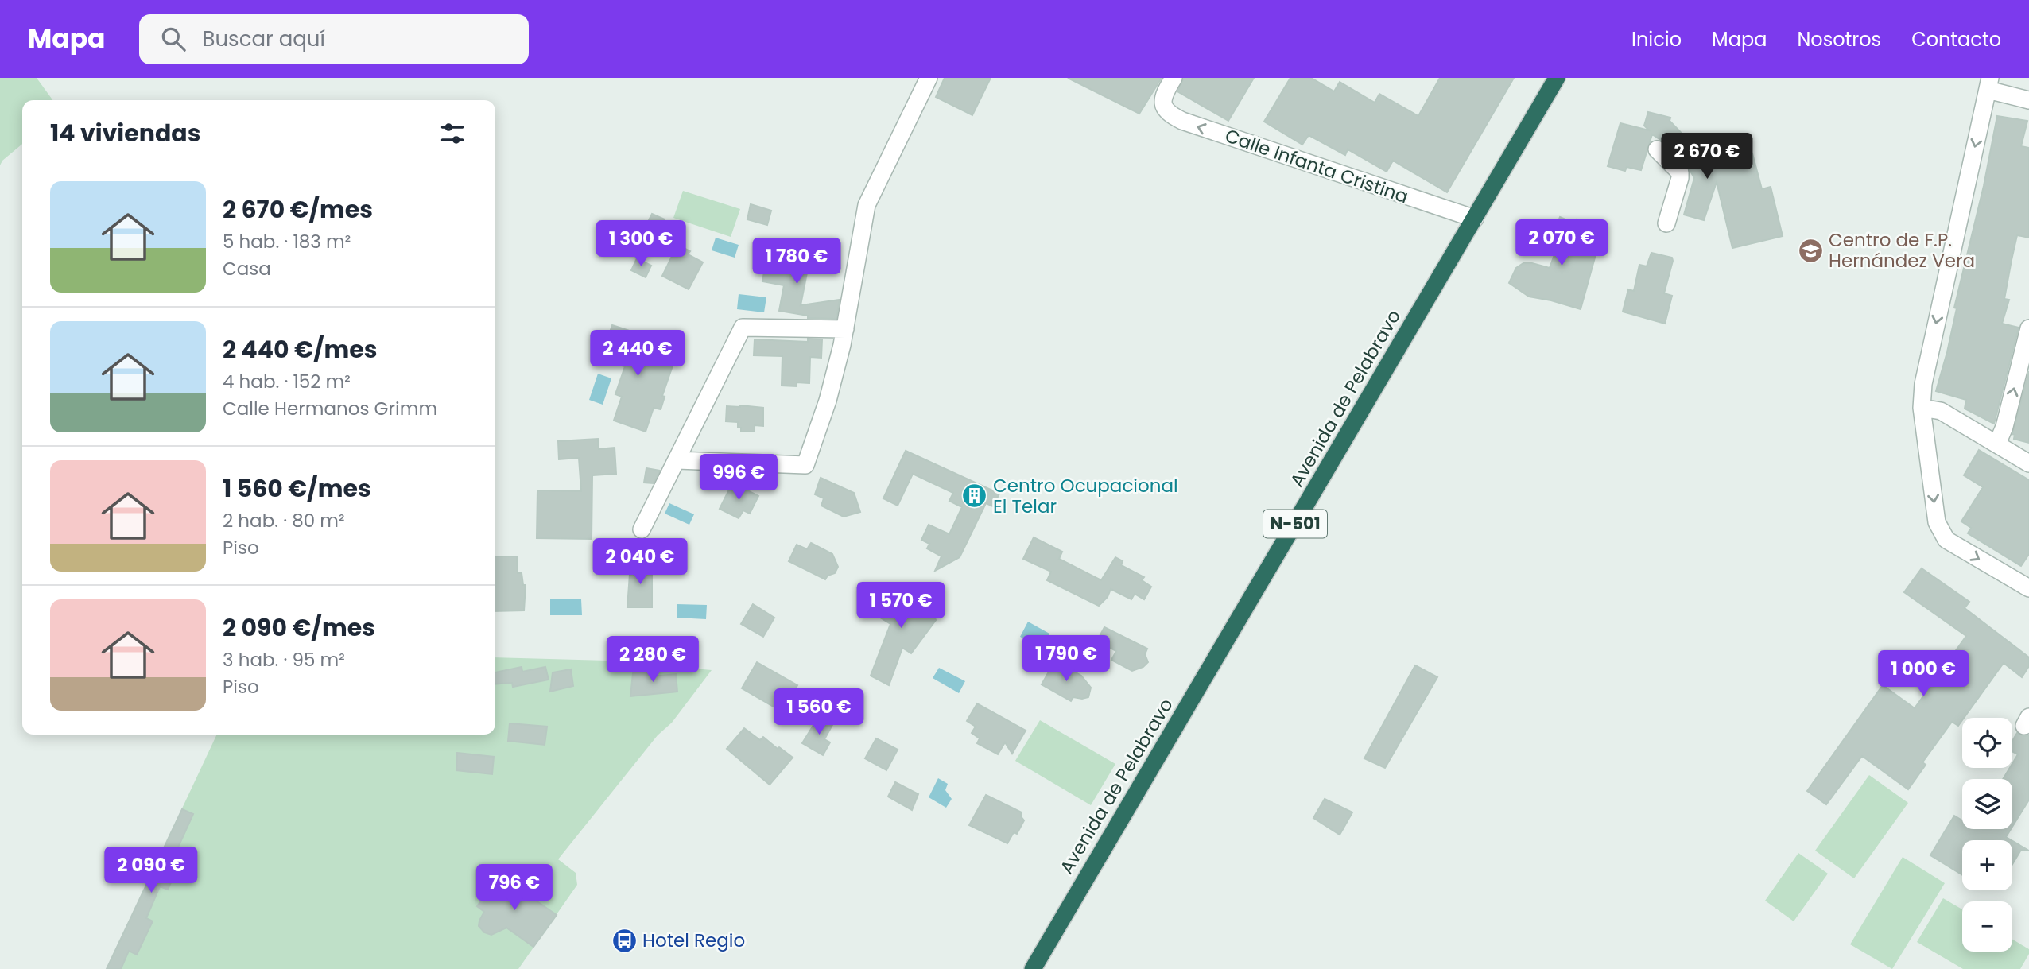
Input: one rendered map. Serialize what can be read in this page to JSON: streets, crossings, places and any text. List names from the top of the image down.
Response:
{
  "streets": {
    "highway": ["Avenida de Pelabravo", "N-501"],
    "street": ["Calle Infanta Cristina"]
  },
  "crossings": [
    ["Calle Infanta Cristina", "Avenida de Pelabravo"]
  ],
  "one_way": ["Calle Infanta Cristina"],
  "places": {
    "school or university": ["Centro de F.P. Hernández Vera"],
    "building": ["Centro Ocupacional El Telar"],
    "bus stop": ["Hotel Regio"]
  },
  "page": {
    "header": "Mapa",
    "search": "Buscar aquí",
    "nav": [
      "Inicio",
      "Mapa",
      "Nosotros",
      "Contacto"
    ],
    "heading": "14 viviendas",
    "price": [
      "2 670 €",
      "2 070 €",
      "1 300 €",
      "1 780 €",
      "2 440 €",
      "996 €",
      "2 040 €",
      "1 570 €",
      "1 790 €",
      "2 280 €",
      "1 000 €",
      "1 560 €",
      "2 090 €",
      "796 €"
    ],
    "list": [
      {
        "name": "2 670 €/mes",
        "note": "5 hab. · 183 m² · Casa"
      },
      {
        "name": "2 440 €/mes",
        "note": "4 hab. · 152 m² · Calle Hermanos Grimm"
      },
      {
        "name": "1 560 €/mes",
        "note": "2 hab. · 80 m² · Piso"
      },
      {
        "name": "2 090 €/mes",
        "note": "3 hab. · 95 m² · Piso"
      }
    ],
    "map_buttons": ["+", "−"]
  }
}
